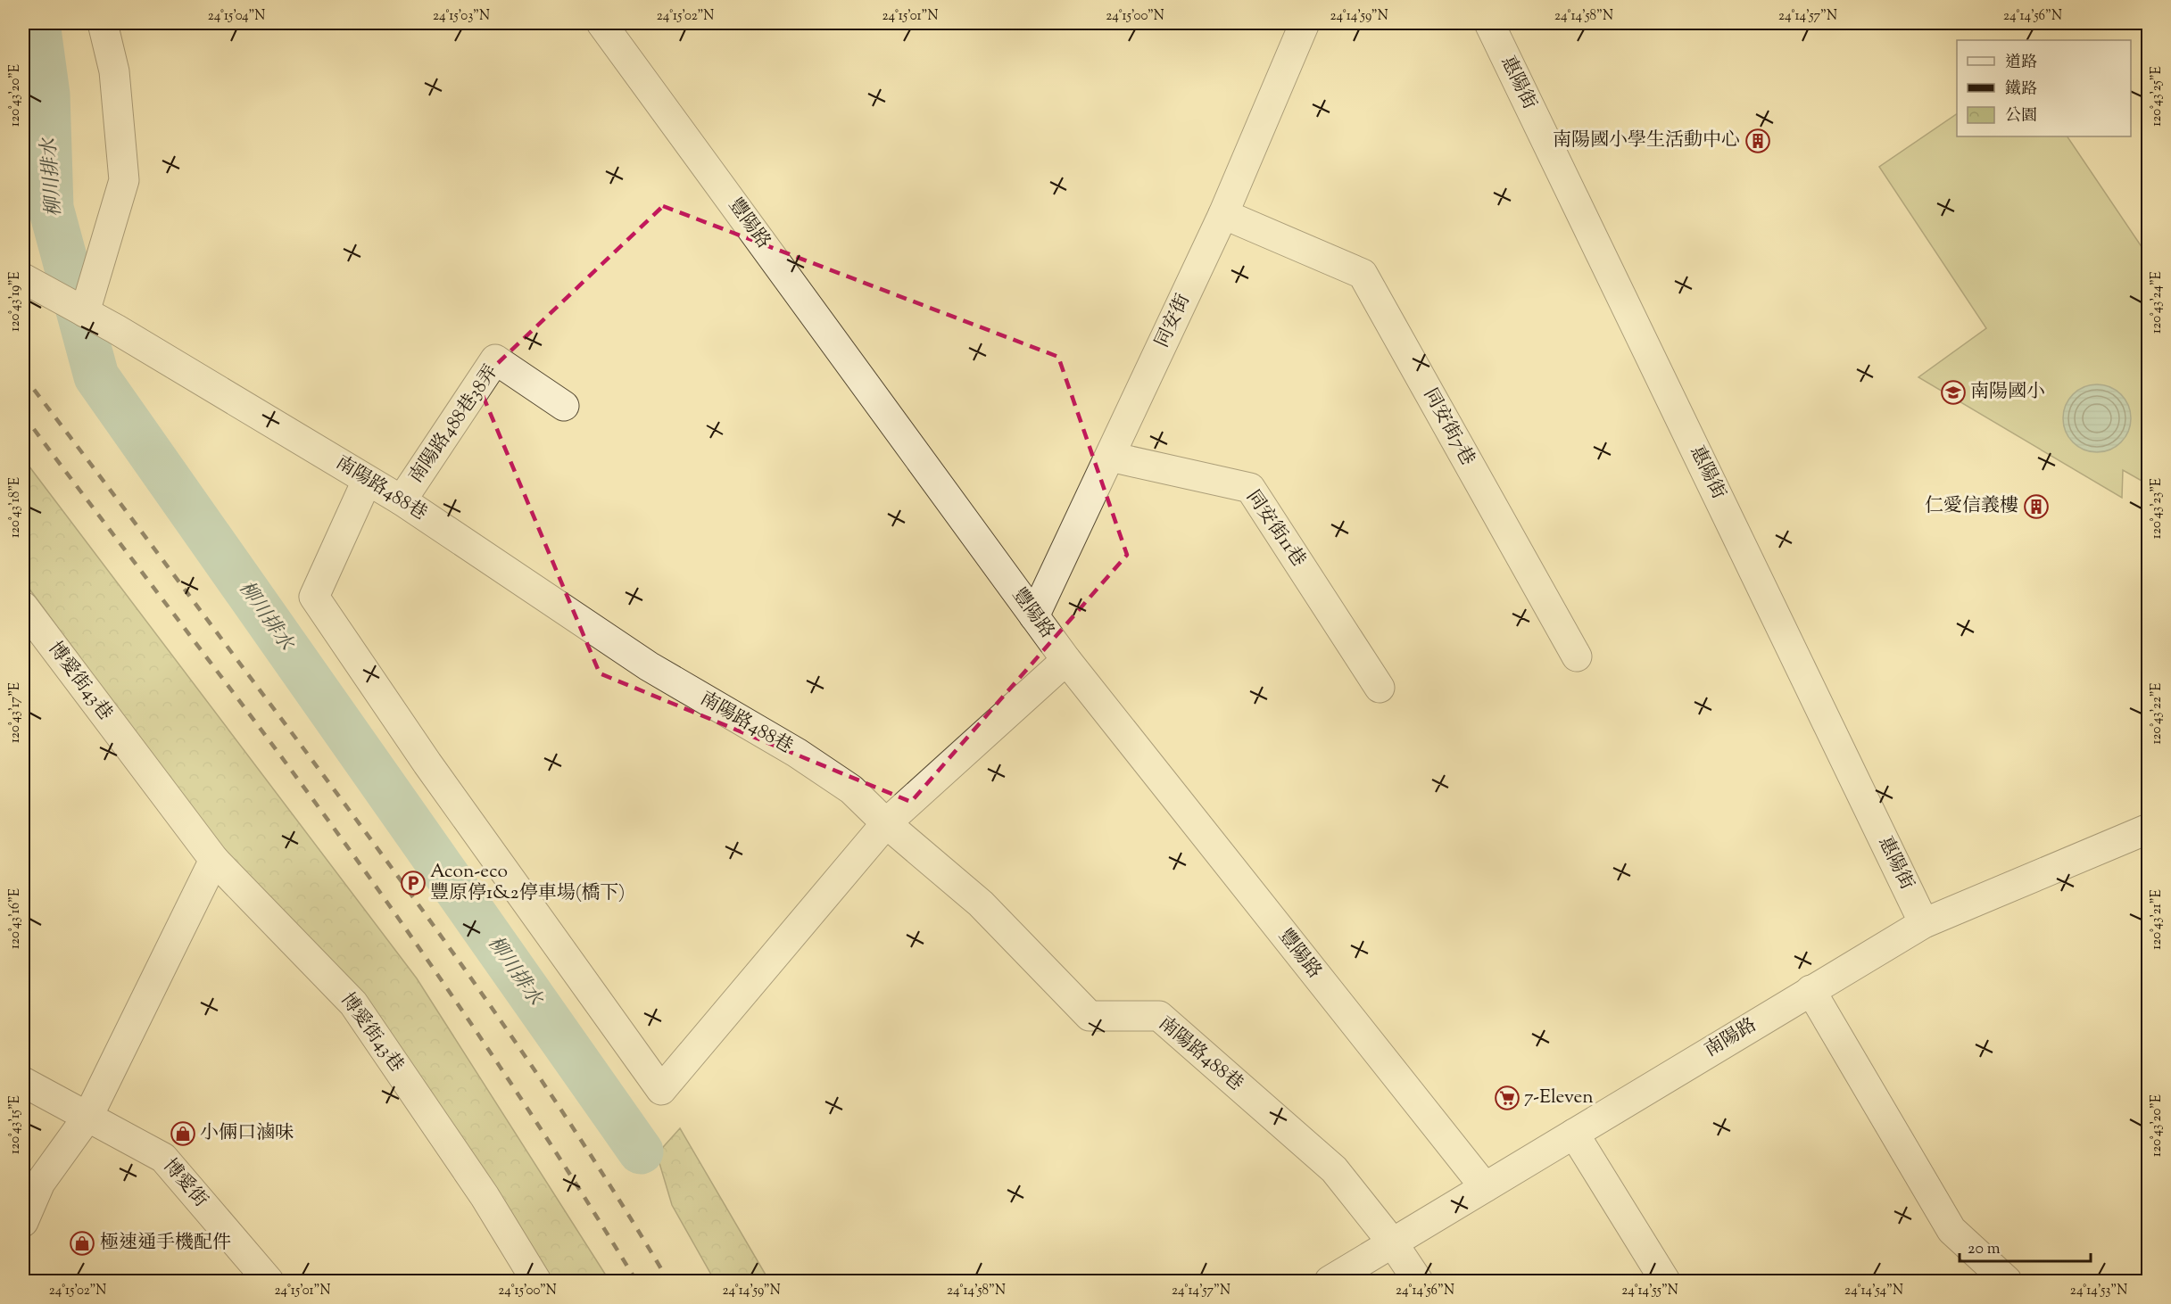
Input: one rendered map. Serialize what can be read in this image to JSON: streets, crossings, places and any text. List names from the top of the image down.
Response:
{
  "streets": {
    "street": [
      "惠陽街",
      "豐陽路",
      "同安街",
      "南陽路488巷38弄",
      "同安街7巷",
      "南陽路488巷",
      "同安街11巷",
      "博愛街43巷",
      "南陽路",
      "博愛街"
    ]
  },
  "crossings": [
    ["惠陽街", "南陽路"],
    ["豐陽路", "同安街"],
    ["豐陽路", "南陽路"],
    ["同安街", "同安街7巷"],
    ["同安街", "同安街11巷"],
    ["南陽路488巷38弄", "南陽路488巷"],
    ["南陽路488巷", "南陽路"]
  ],
  "water": ["柳川排水"],
  "places": {
    "building": ["南陽國小學生活動中心", "仁愛信義樓"],
    "school or university": ["南陽國小"],
    "parking": ["Acon-eco 豐原停1&2停車場(橋下)"],
    "supermarket": ["7-Eleven"],
    "shop": ["小倆口滷味", "極速通手機配件"]
  },
  "legend": ["道路", "鐵路", "公園"],
  "scale_bar": "20 m",
  "coordinates": [
    "24°15'04\"N",
    "24°15'03\"N",
    "24°15'02\"N",
    "24°15'01\"N",
    "24°15'00\"N",
    "24°14'59\"N",
    "24°14'58\"N",
    "24°14'57\"N",
    "24°14'56\"N",
    "120°43'20\"E",
    "120°43'25\"E",
    "120°43'19\"E",
    "120°43'24\"E",
    "120°43'18\"E",
    "120°43'23\"E",
    "120°43'17\"E",
    "120°43'22\"E",
    "120°43'16\"E",
    "120°43'21\"E",
    "120°43'15\"E",
    "24°14'55\"N",
    "24°14'54\"N",
    "24°14'53\"N"
  ]
}
